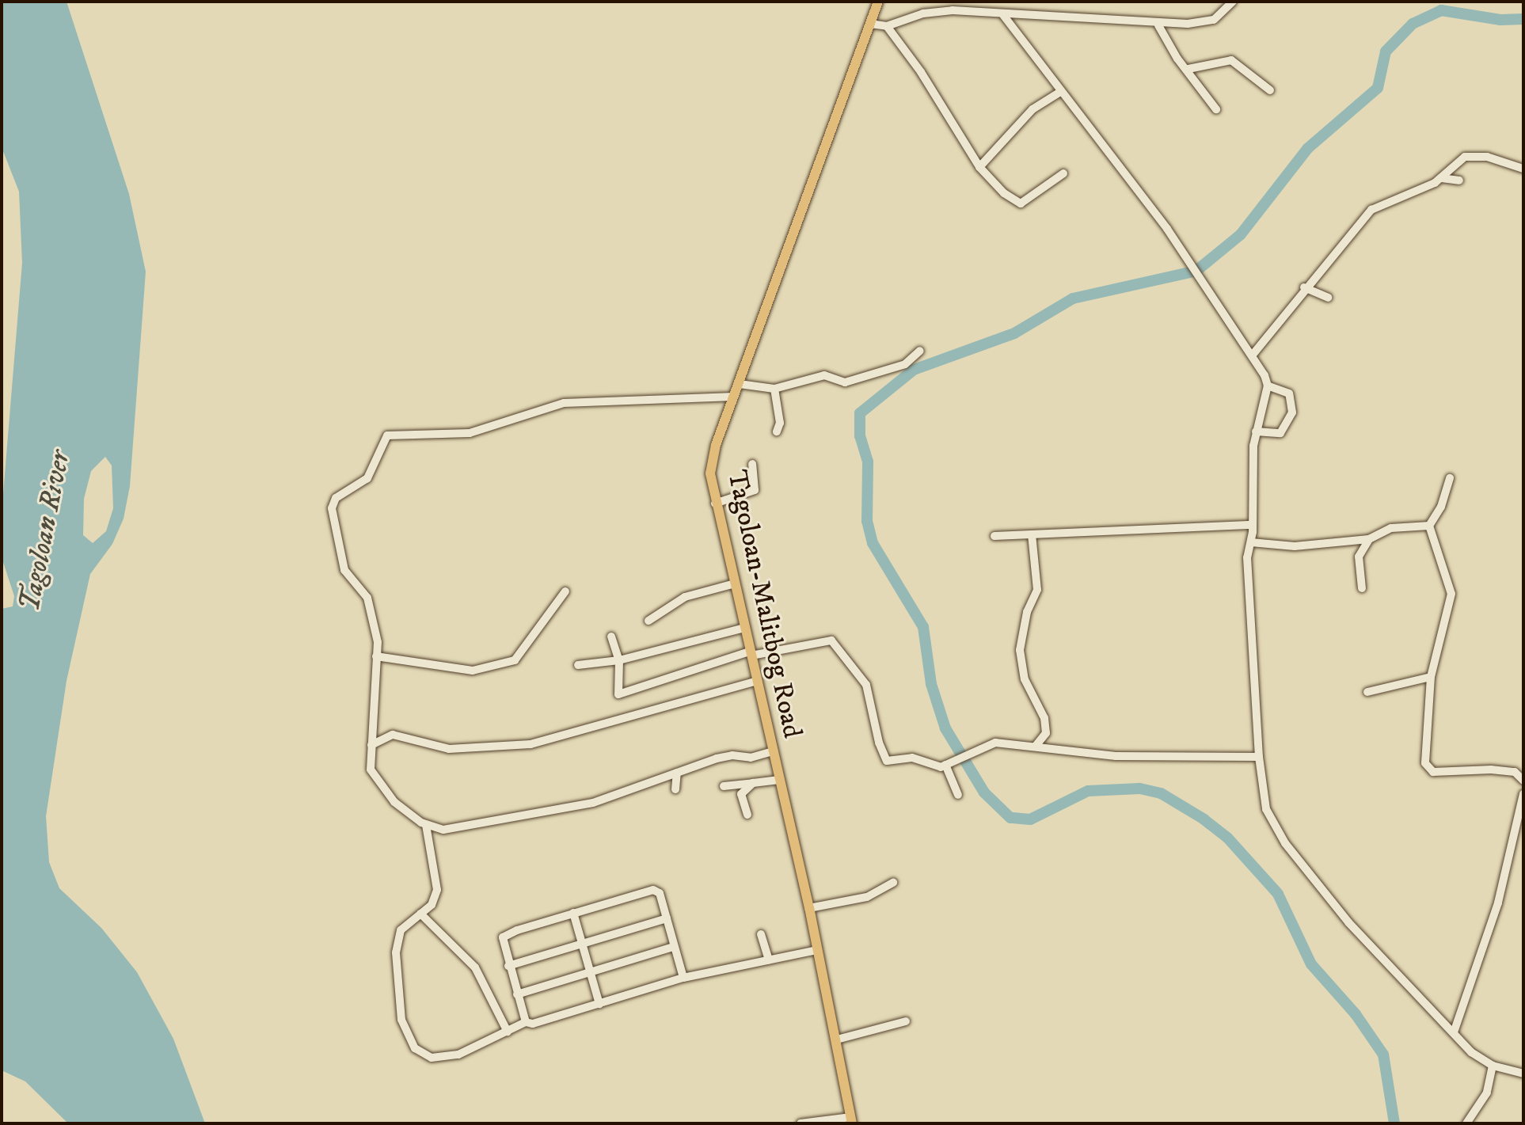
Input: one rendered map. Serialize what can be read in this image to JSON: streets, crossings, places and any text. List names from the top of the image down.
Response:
{
  "streets": {
    "main road": ["Tagoloan-Malitbog Road"]
  },
  "water": ["Tagoloan River"]
}
